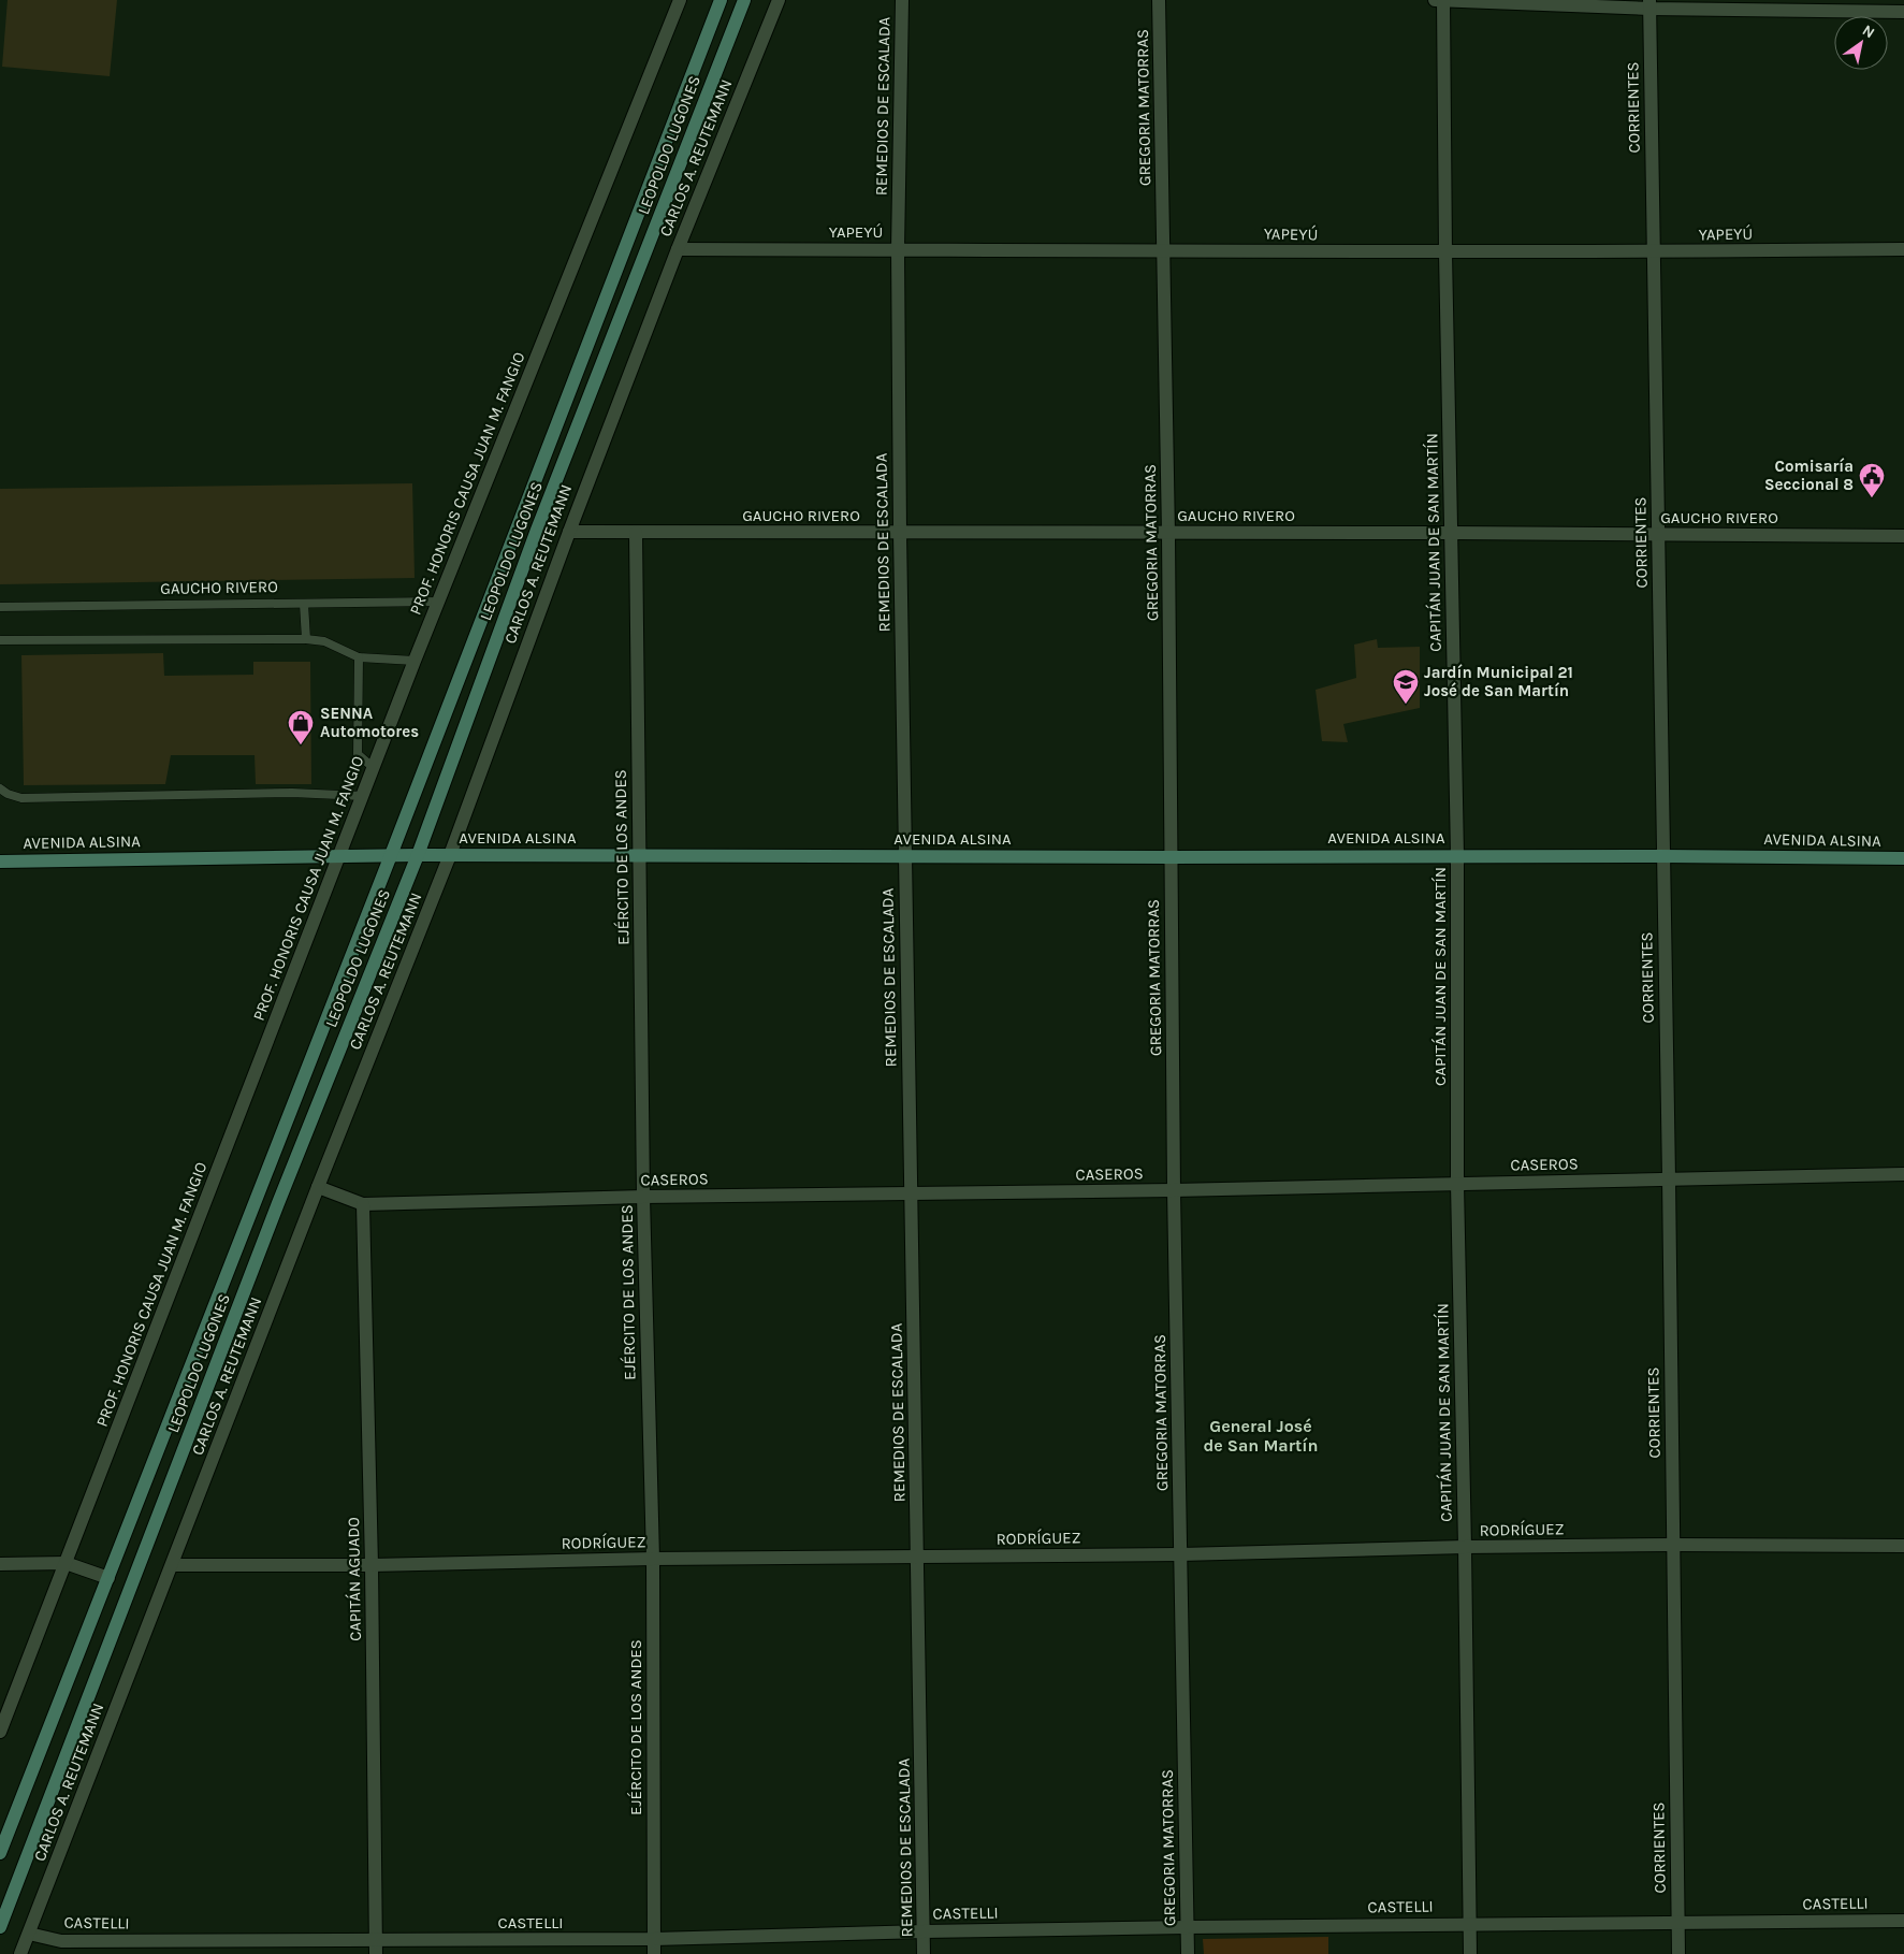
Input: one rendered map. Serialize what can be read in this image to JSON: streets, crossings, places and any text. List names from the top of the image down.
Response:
{
  "streets": {
    "main road": ["LEOPOLDO LUGONES", "AVENIDA ALSINA"],
    "street": [
      "REMEDIOS DE ESCALADA",
      "GREGORIA MATORRAS",
      "CORRIENTES",
      "CARLOS A. REUTEMANN",
      "YAPEYÚ",
      "PROF. HONORIS CAUSA JUAN M. FANGIO",
      "GAUCHO RIVERO",
      "CAPITÁN JUAN DE SAN MARTÍN",
      "EJÉRCITO DE LOS ANDES",
      "CASEROS",
      "RODRÍGUEZ",
      "CAPITÁN AGUADO",
      "CASTELLI"
    ]
  },
  "crossings": [
    ["REMEDIOS DE ESCALADA", "YAPEYÚ"],
    ["REMEDIOS DE ESCALADA", "GAUCHO RIVERO"],
    ["REMEDIOS DE ESCALADA", "AVENIDA ALSINA"],
    ["REMEDIOS DE ESCALADA", "CASEROS"],
    ["REMEDIOS DE ESCALADA", "RODRÍGUEZ"],
    ["REMEDIOS DE ESCALADA", "CASTELLI"],
    ["GREGORIA MATORRAS", "YAPEYÚ"],
    ["GREGORIA MATORRAS", "GAUCHO RIVERO"],
    ["GREGORIA MATORRAS", "AVENIDA ALSINA"],
    ["GREGORIA MATORRAS", "CASEROS"],
    ["GREGORIA MATORRAS", "RODRÍGUEZ"],
    ["GREGORIA MATORRAS", "CASTELLI"],
    ["CORRIENTES", "YAPEYÚ"],
    ["CORRIENTES", "GAUCHO RIVERO"],
    ["CORRIENTES", "AVENIDA ALSINA"],
    ["CORRIENTES", "CASEROS"],
    ["CORRIENTES", "RODRÍGUEZ"],
    ["CORRIENTES", "CASTELLI"],
    ["LEOPOLDO LUGONES", "AVENIDA ALSINA"],
    ["CARLOS A. REUTEMANN", "YAPEYÚ"],
    ["CARLOS A. REUTEMANN", "GAUCHO RIVERO"],
    ["CARLOS A. REUTEMANN", "AVENIDA ALSINA"],
    ["CARLOS A. REUTEMANN", "CASEROS"],
    ["CARLOS A. REUTEMANN", "RODRÍGUEZ"],
    ["CARLOS A. REUTEMANN", "CASTELLI"],
    ["YAPEYÚ", "CAPITÁN JUAN DE SAN MARTÍN"],
    ["PROF. HONORIS CAUSA JUAN M. FANGIO", "GAUCHO RIVERO"],
    ["PROF. HONORIS CAUSA JUAN M. FANGIO", "AVENIDA ALSINA"],
    ["GAUCHO RIVERO", "CAPITÁN JUAN DE SAN MARTÍN"],
    ["GAUCHO RIVERO", "EJÉRCITO DE LOS ANDES"],
    ["CAPITÁN JUAN DE SAN MARTÍN", "AVENIDA ALSINA"],
    ["CAPITÁN JUAN DE SAN MARTÍN", "CASEROS"],
    ["CAPITÁN JUAN DE SAN MARTÍN", "RODRÍGUEZ"],
    ["CAPITÁN JUAN DE SAN MARTÍN", "CASTELLI"],
    ["AVENIDA ALSINA", "EJÉRCITO DE LOS ANDES"],
    ["EJÉRCITO DE LOS ANDES", "CASEROS"],
    ["EJÉRCITO DE LOS ANDES", "RODRÍGUEZ"],
    ["EJÉRCITO DE LOS ANDES", "CASTELLI"],
    ["CASEROS", "CAPITÁN AGUADO"],
    ["RODRÍGUEZ", "CAPITÁN AGUADO"],
    ["CAPITÁN AGUADO", "CASTELLI"]
  ],
  "districts": ["General José de San Martín"],
  "places": {
    "public building": ["Comisaría Seccional 8"],
    "school or university": ["Jardín Municipal 21 José de San Martín"],
    "shop": ["SENNA Automotores"]
  },
  "north": "top right"
}
